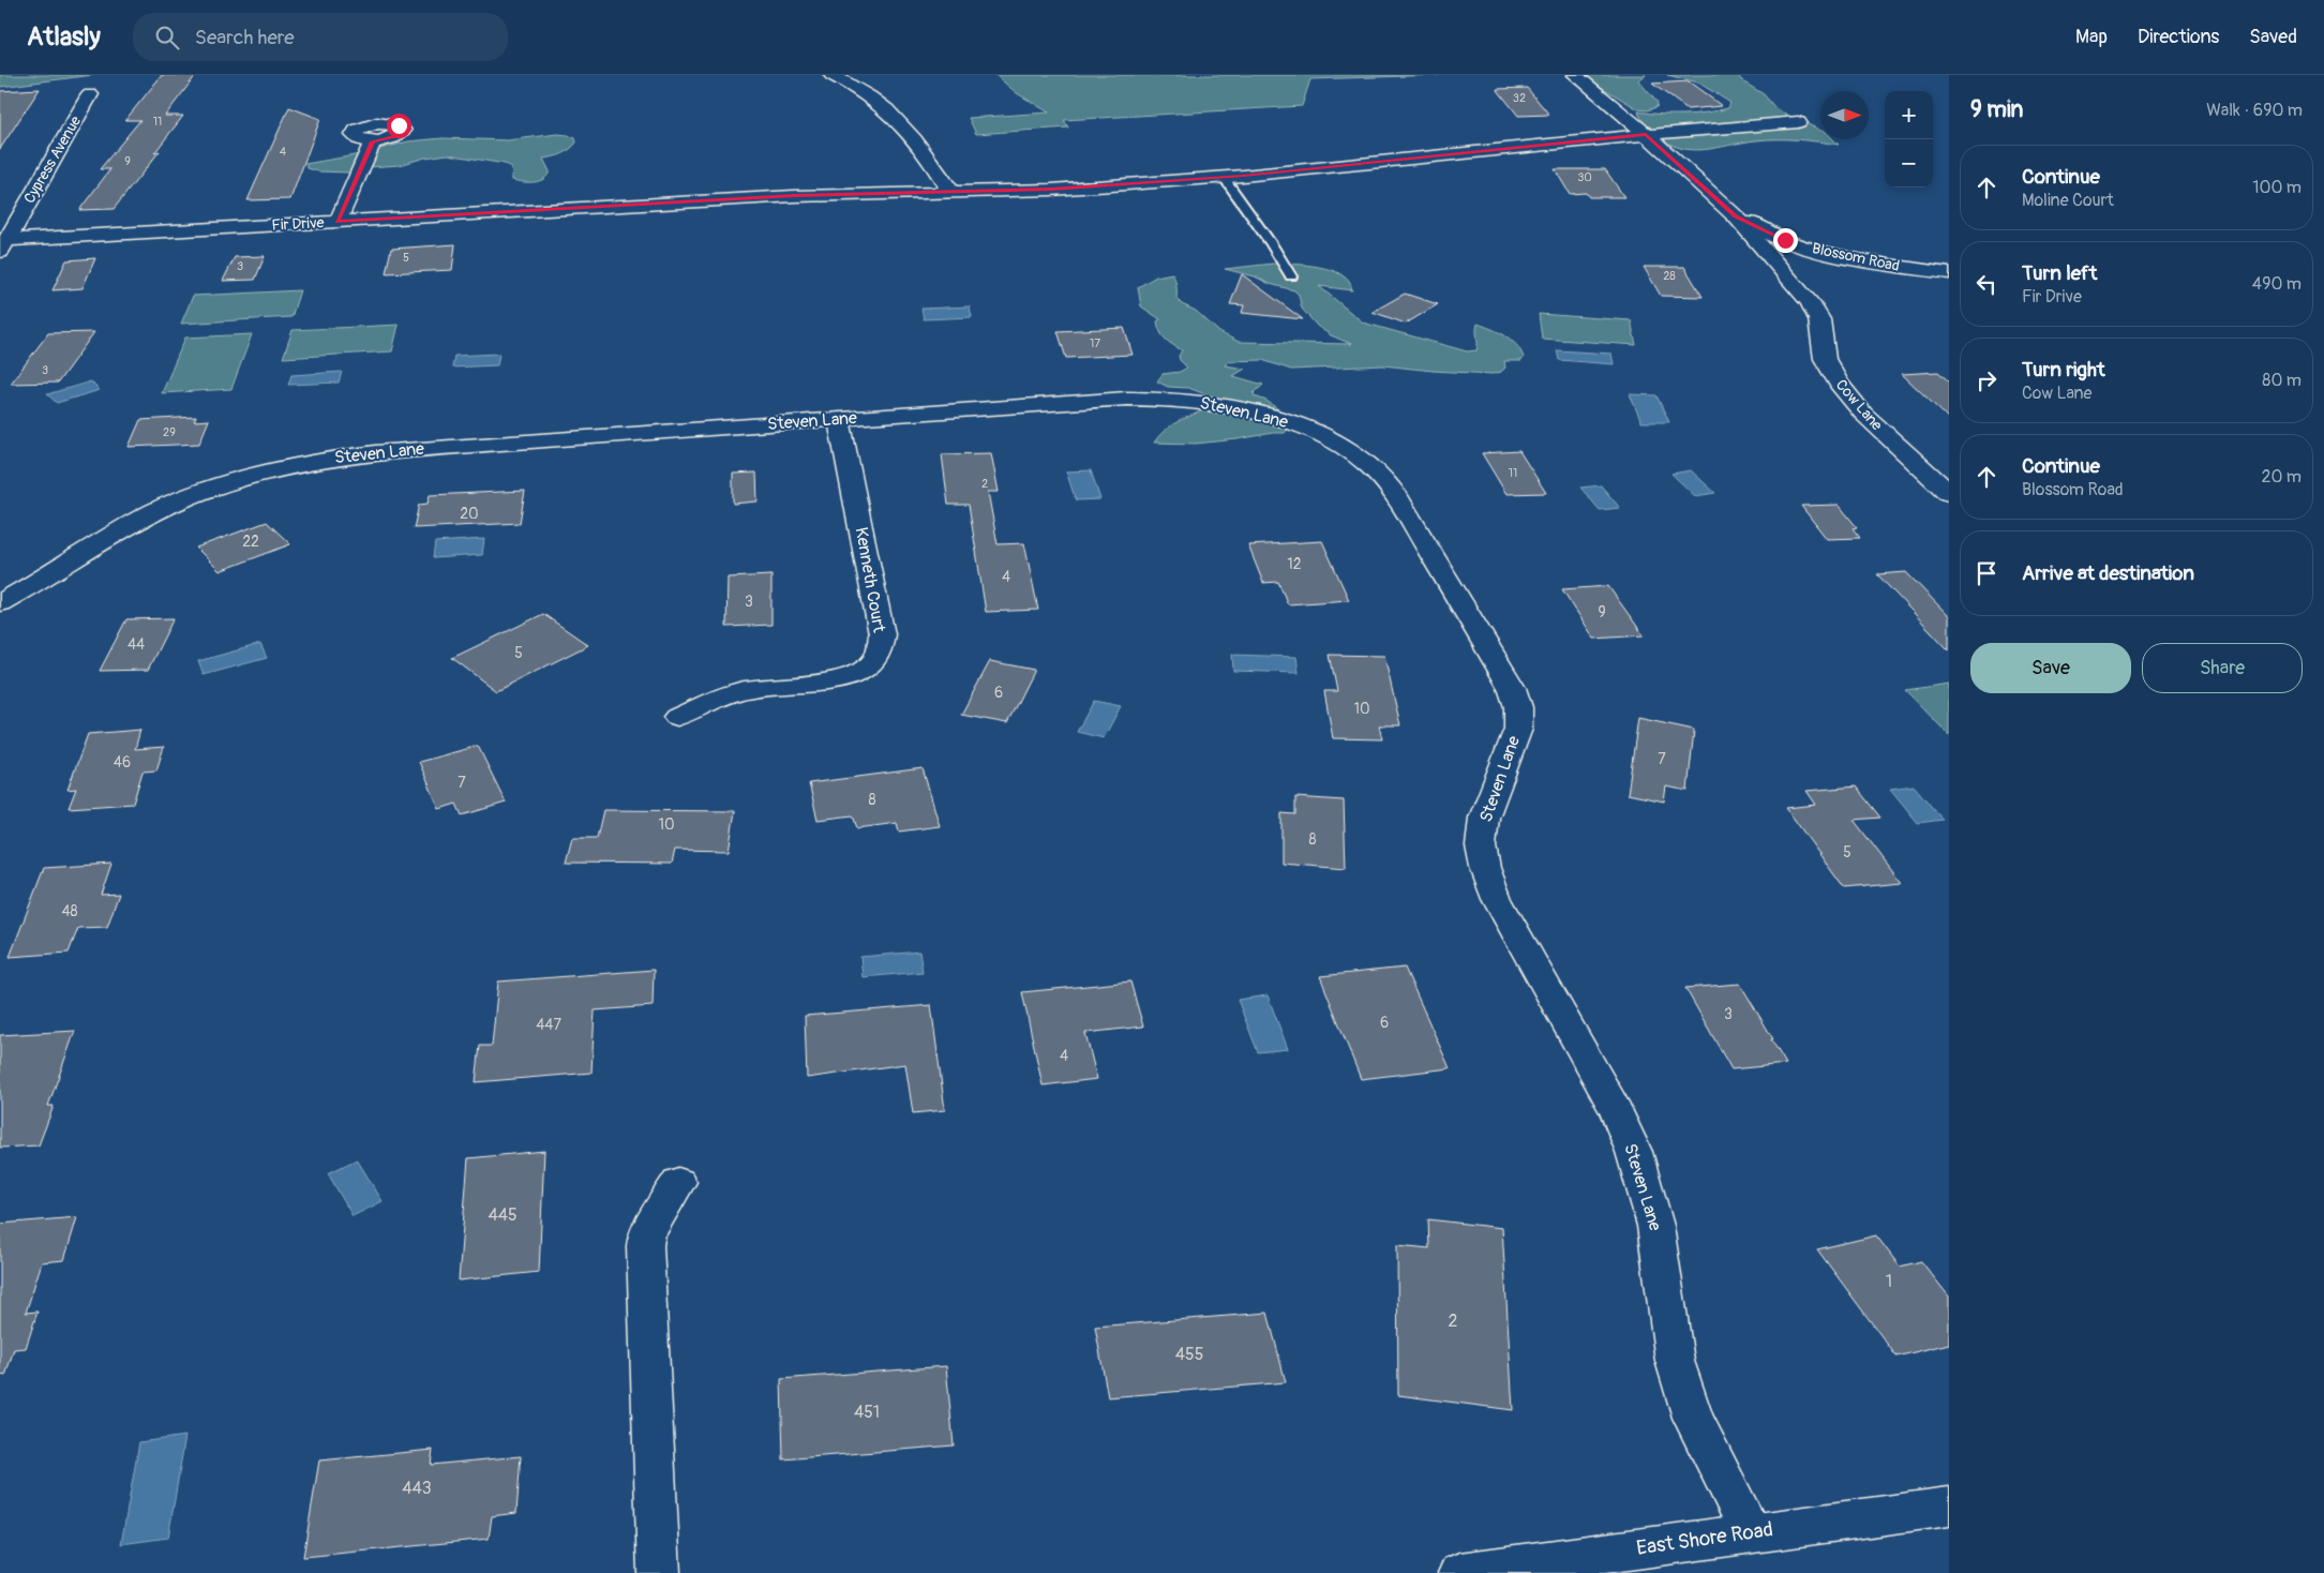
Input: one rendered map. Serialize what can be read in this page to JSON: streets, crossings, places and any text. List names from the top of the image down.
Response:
{
  "streets": {
    "street": [
      "Cypress Avenue",
      "Fir Drive",
      "Blossom Road",
      "Cow Lane",
      "Steven Lane",
      "Kenneth Court",
      "East Shore Road"
    ]
  },
  "crossings": [
    ["Cypress Avenue", "Fir Drive"],
    ["Fir Drive", "Cow Lane"],
    ["Blossom Road", "Cow Lane"],
    ["Steven Lane", "Kenneth Court"],
    ["Steven Lane", "East Shore Road"]
  ],
  "house_numbers": [
    "32",
    "11",
    "4",
    "9",
    "30",
    "5",
    "3",
    "28",
    "17",
    "3",
    "29",
    "11",
    "2",
    "20",
    "22",
    "12",
    "4",
    "3",
    "9",
    "44",
    "5",
    "6",
    "10",
    "7",
    "46",
    "7",
    "8",
    "10",
    "8",
    "5",
    "48",
    "3",
    "6",
    "447",
    "4",
    "445",
    "1",
    "2",
    "455",
    "451",
    "443"
  ],
  "north": "right",
  "page": {
    "header": "Atlasly",
    "search": "Search here",
    "nav": ["Map", "Directions", "Saved"],
    "heading": ["9 min", "Walk · 690 m"],
    "map_buttons": ["+", "−"],
    "list": [
      ["Continue", "Moline Court", "100 m"],
      ["Turn left", "Fir Drive", "490 m"],
      ["Turn right", "Cow Lane", "80 m"],
      ["Continue", "Blossom Road", "20 m"],
      "Arrive at destination"
    ],
    "buttons": ["Save", "Share"]
  }
}
